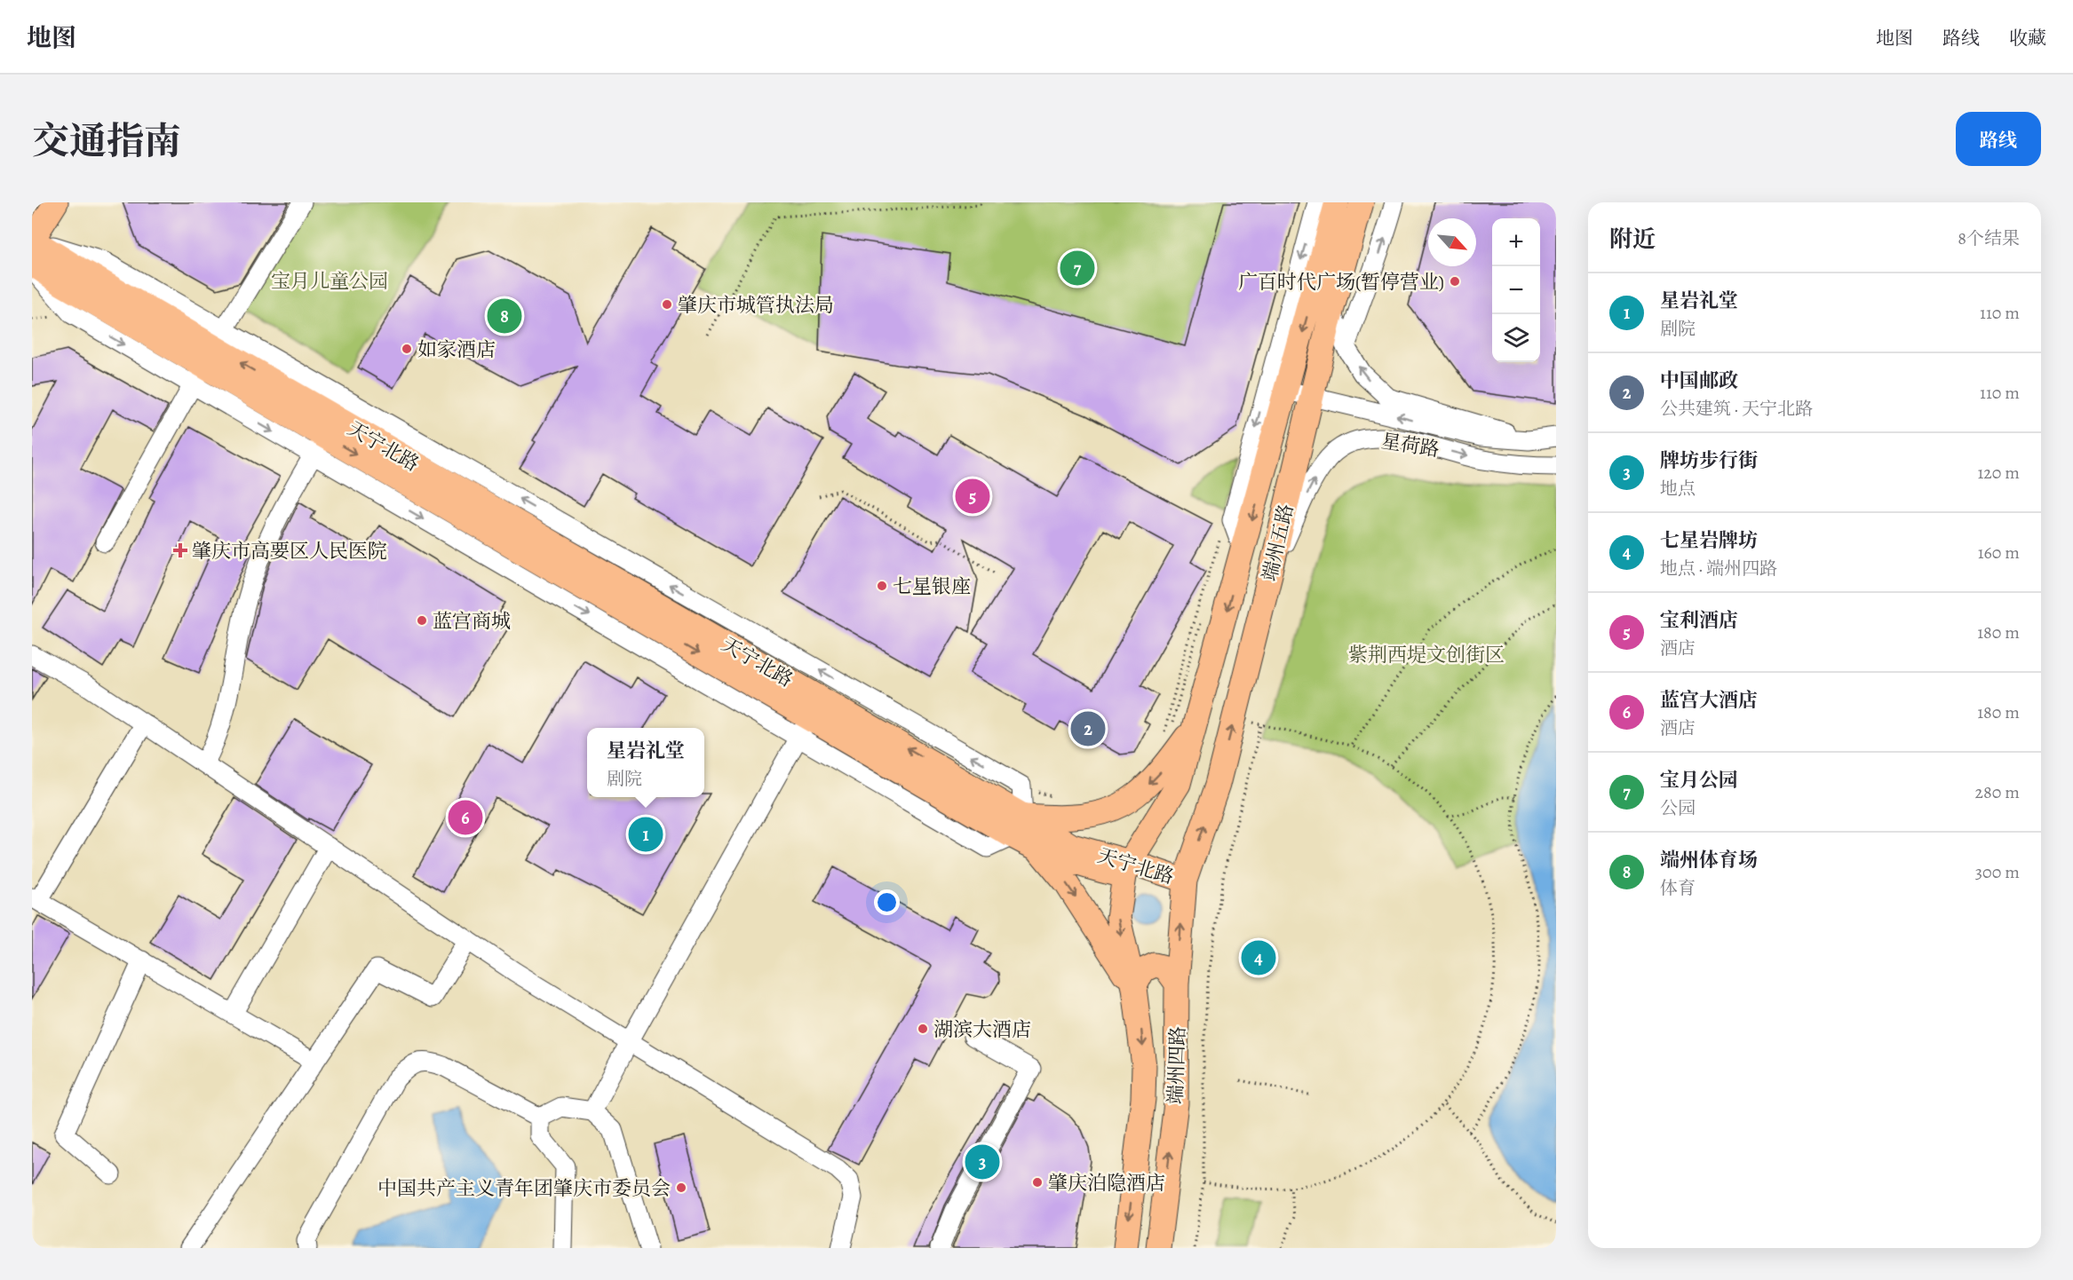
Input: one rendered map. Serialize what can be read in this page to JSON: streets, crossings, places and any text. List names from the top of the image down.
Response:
{
  "streets": {
    "main road": ["天宁北路", "端州五路", "端州四路"],
    "street": ["星荷路"]
  },
  "crossings": [
    ["星荷路", "端州五路"],
    ["天宁北路", "端州五路"],
    ["天宁北路", "端州四路"],
    ["端州五路", "端州四路"]
  ],
  "parks": ["宝月儿童公园", "紫荆西堤文创街区"],
  "places": {
    "other": [
      "广百时代广场(暂停营业)",
      "肇庆市城管执法局",
      "如家酒店",
      "七星银座",
      "蓝宫商城",
      "湖滨大酒店",
      "肇庆泊隐酒店",
      "中国共产主义青年团肇庆市委员会"
    ],
    "health": ["肇庆市高要区人民医院"]
  },
  "north": "bottom right",
  "page": {
    "header": "地图",
    "nav": ["地图", "路线", "收藏"],
    "title": "交通指南",
    "buttons": "路线",
    "heading": ["附近", "8个结果"],
    "map_buttons": ["+", "−"],
    "pins": [
      "7",
      "8",
      "5",
      "2",
      "6",
      "1",
      "4",
      "3"
    ],
    "list": [
      {
        "mark": "1",
        "name": "星岩礼堂",
        "note": "剧院",
        "value": "110 m"
      },
      {
        "mark": "2",
        "name": "中国邮政",
        "note": "公共建筑 · 天宁北路",
        "value": "110 m"
      },
      {
        "mark": "3",
        "name": "牌坊步行街",
        "note": "地点",
        "value": "120 m"
      },
      {
        "mark": "4",
        "name": "七星岩牌坊",
        "note": "地点 · 端州四路",
        "value": "160 m"
      },
      {
        "mark": "5",
        "name": "宝利酒店",
        "note": "酒店",
        "value": "180 m"
      },
      {
        "mark": "6",
        "name": "蓝宫大酒店",
        "note": "酒店",
        "value": "180 m"
      },
      {
        "mark": "7",
        "name": "宝月公园",
        "note": "公园",
        "value": "280 m"
      },
      {
        "mark": "8",
        "name": "端州体育场",
        "note": "体育",
        "value": "300 m"
      }
    ],
    "popup": ["星岩礼堂", "剧院"]
  }
}
